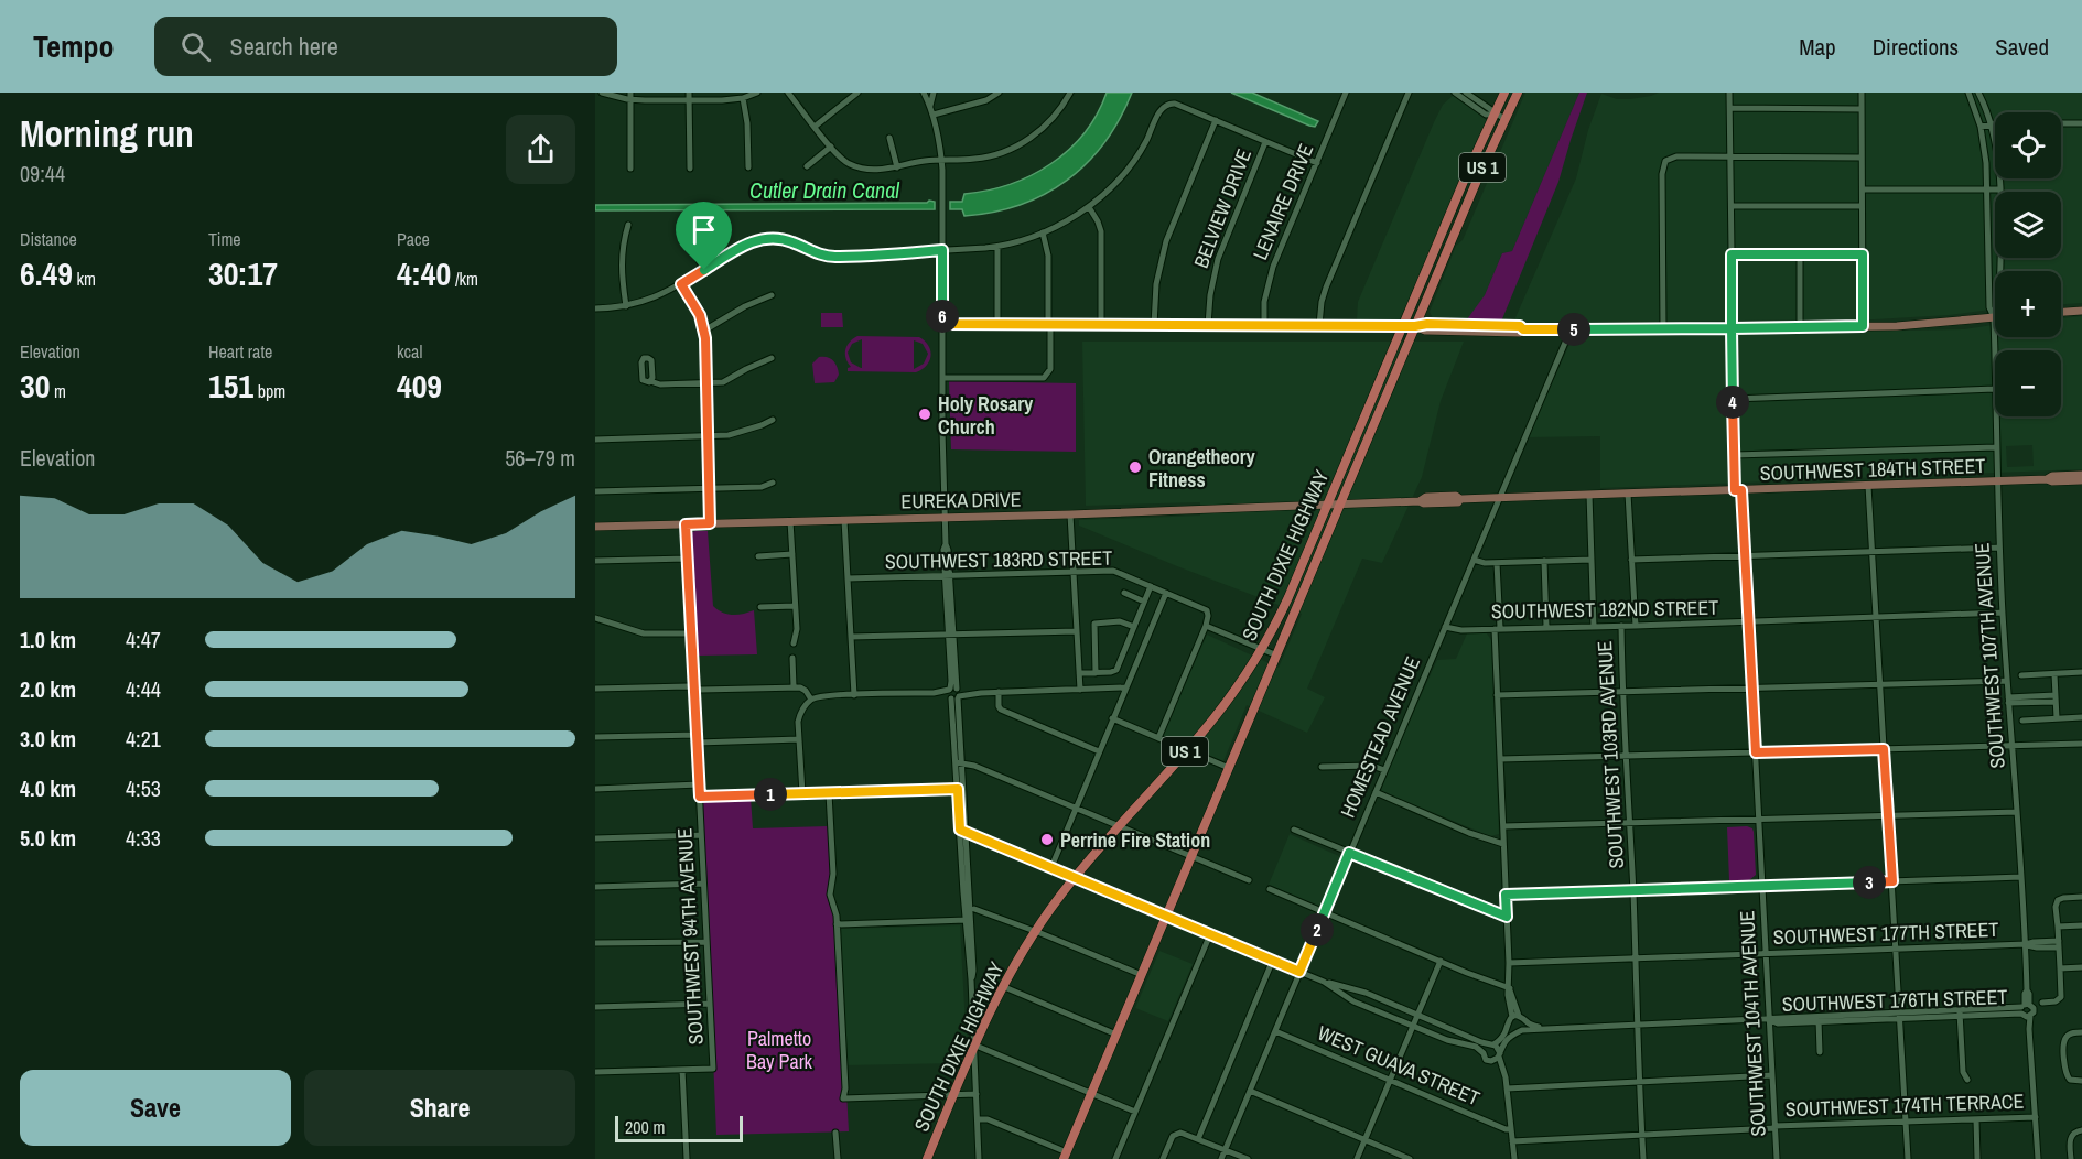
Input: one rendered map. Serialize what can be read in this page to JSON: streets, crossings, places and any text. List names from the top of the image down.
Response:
{
  "streets": {
    "highway": ["US 1", "SOUTH DIXIE HIGHWAY"],
    "main road": ["SOUTHWEST 184TH STREET", "EUREKA DRIVE"],
    "street": [
      "LENAIRE DRIVE",
      "BELVIEW DRIVE",
      "SOUTHWEST 183RD STREET",
      "SOUTHWEST 182ND STREET",
      "SOUTHWEST 107TH AVENUE",
      "HOMESTEAD AVENUE",
      "SOUTHWEST 103RD AVENUE",
      "SOUTHWEST 177TH STREET",
      "SOUTHWEST 94TH AVENUE",
      "SOUTHWEST 176TH STREET",
      "SOUTHWEST 104TH AVENUE",
      "WEST GUAVA STREET",
      "SOUTHWEST 174TH TERRACE"
    ]
  },
  "crossings": [
    ["SOUTHWEST 184TH STREET", "EUREKA DRIVE"],
    ["SOUTHWEST 184TH STREET", "SOUTH DIXIE HIGHWAY"],
    ["SOUTHWEST 184TH STREET", "SOUTHWEST 107TH AVENUE"],
    ["SOUTHWEST 184TH STREET", "HOMESTEAD AVENUE"],
    ["SOUTHWEST 184TH STREET", "SOUTHWEST 104TH AVENUE"],
    ["EUREKA DRIVE", "SOUTH DIXIE HIGHWAY"],
    ["EUREKA DRIVE", "SOUTHWEST 94TH AVENUE"],
    ["SOUTHWEST 182ND STREET", "SOUTHWEST 107TH AVENUE"],
    ["SOUTHWEST 182ND STREET", "HOMESTEAD AVENUE"],
    ["SOUTHWEST 182ND STREET", "SOUTHWEST 103RD AVENUE"],
    ["SOUTHWEST 182ND STREET", "SOUTHWEST 104TH AVENUE"],
    ["SOUTHWEST 107TH AVENUE", "SOUTHWEST 177TH STREET"],
    ["SOUTHWEST 107TH AVENUE", "SOUTHWEST 176TH STREET"],
    ["SOUTHWEST 107TH AVENUE", "SOUTHWEST 174TH TERRACE"],
    ["HOMESTEAD AVENUE", "WEST GUAVA STREET"],
    ["SOUTHWEST 103RD AVENUE", "SOUTHWEST 177TH STREET"],
    ["SOUTHWEST 103RD AVENUE", "SOUTHWEST 176TH STREET"],
    ["SOUTHWEST 103RD AVENUE", "SOUTHWEST 174TH TERRACE"],
    ["SOUTHWEST 177TH STREET", "SOUTHWEST 104TH AVENUE"],
    ["SOUTHWEST 176TH STREET", "SOUTHWEST 104TH AVENUE"],
    ["SOUTHWEST 104TH AVENUE", "SOUTHWEST 174TH TERRACE"]
  ],
  "water": ["Cutler Drain Canal"],
  "parks": ["Palmetto Bay Park"],
  "places": ["Holy Rosary Church", "Orangetheory Fitness", "Perrine Fire Station"],
  "scale_bar": "200 m",
  "page": {
    "header": "Tempo",
    "search": "Search here",
    "nav": ["Map", "Directions", "Saved"],
    "heading": ["Morning run", "09:44"],
    "map_buttons": ["+", "−"],
    "stats": [
      ["Distance", "6.49 km"],
      ["Time", "30:17"],
      ["Pace", "4:40 /km"],
      ["Elevation", "30 m"],
      ["Heart rate", "151 bpm"],
      ["kcal", "409"]
    ],
    "pins": [
      "6",
      "5",
      "4",
      "1",
      "3",
      "2"
    ],
    "chart": ["Elevation", "56–79 m"],
    "list": [
      {
        "name": "1.0 km",
        "note": "4:47"
      },
      {
        "name": "2.0 km",
        "note": "4:44"
      },
      {
        "name": "3.0 km",
        "note": "4:21"
      },
      {
        "name": "4.0 km",
        "note": "4:53"
      },
      {
        "name": "5.0 km",
        "note": "4:33"
      }
    ],
    "buttons": ["Save", "Share"],
    "scale": "200 m"
  }
}
